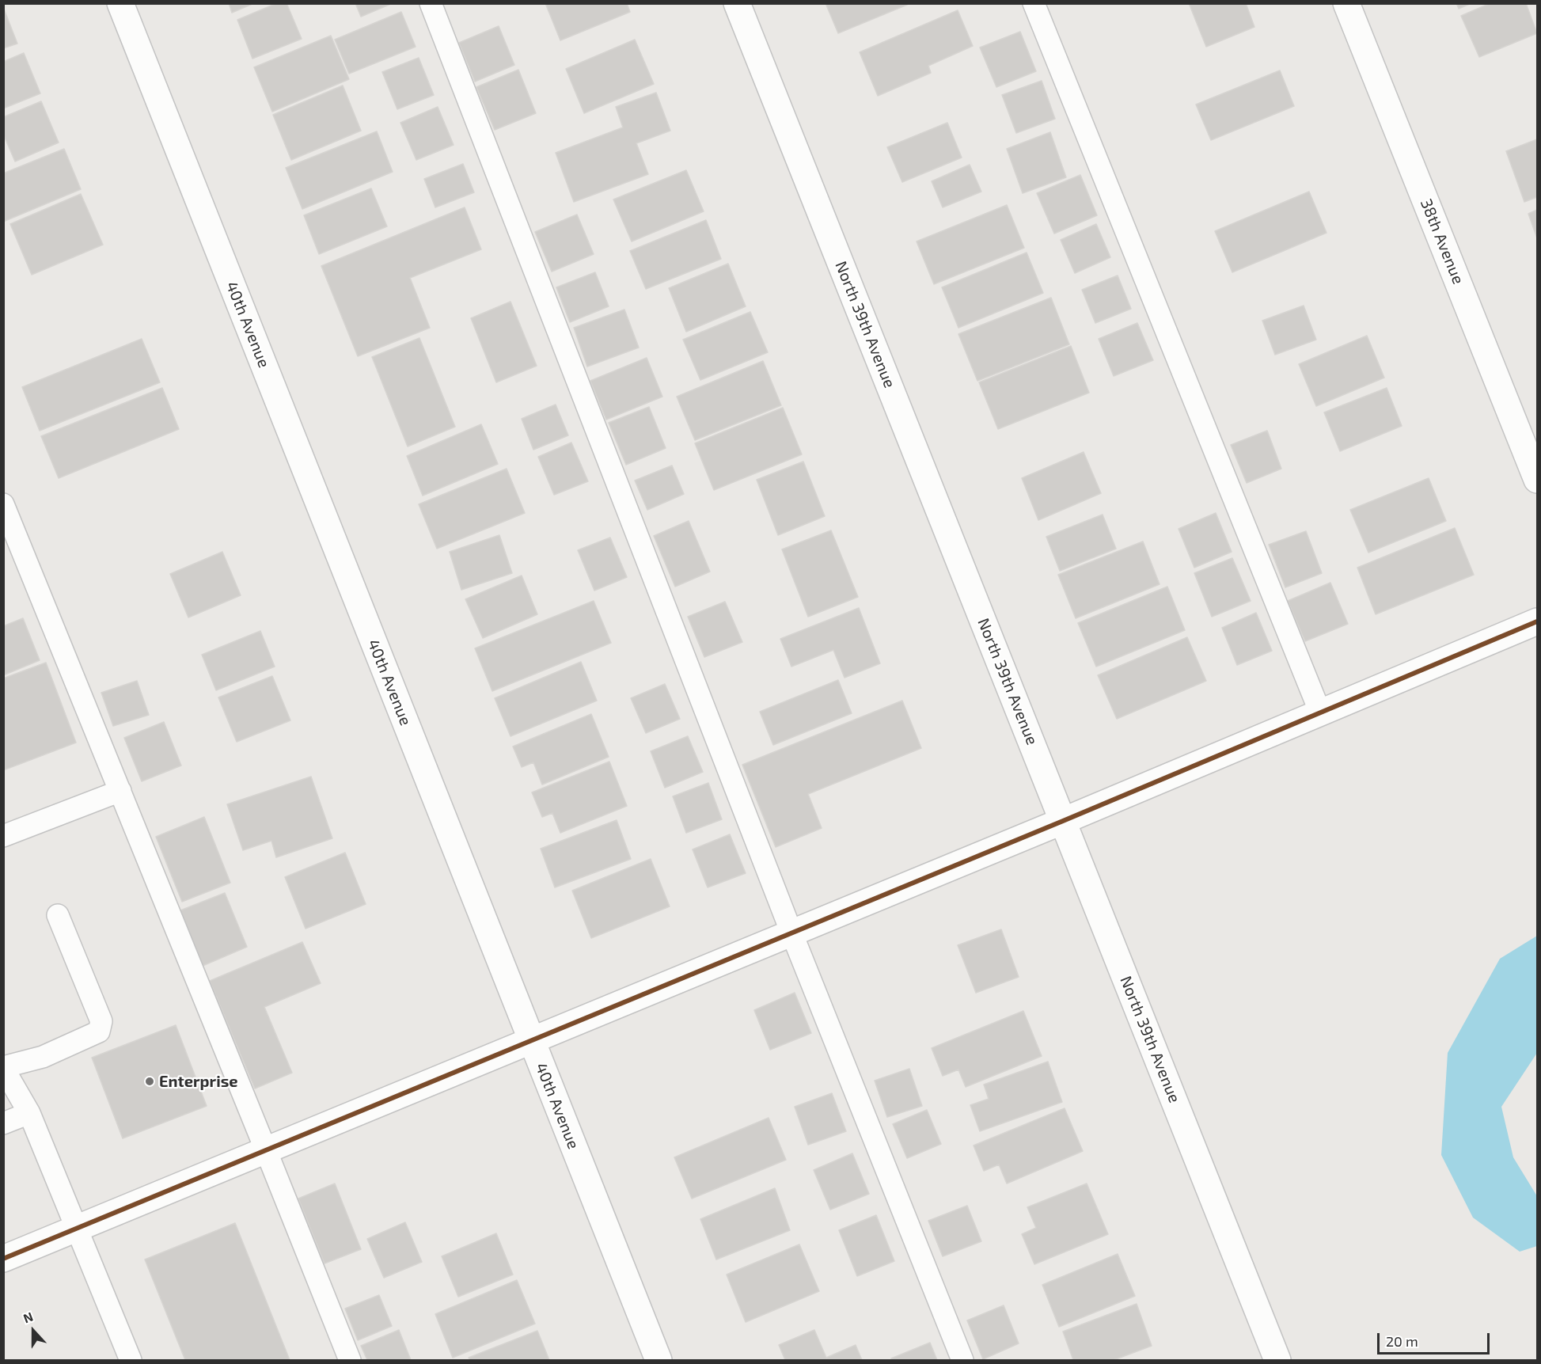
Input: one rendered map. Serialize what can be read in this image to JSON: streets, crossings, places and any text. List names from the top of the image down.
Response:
{
  "streets": {
    "street": ["38th Avenue", "40th Avenue", "North 39th Avenue"]
  },
  "places": ["Enterprise"],
  "scale_bar": "20 m",
  "north": "top"
}
